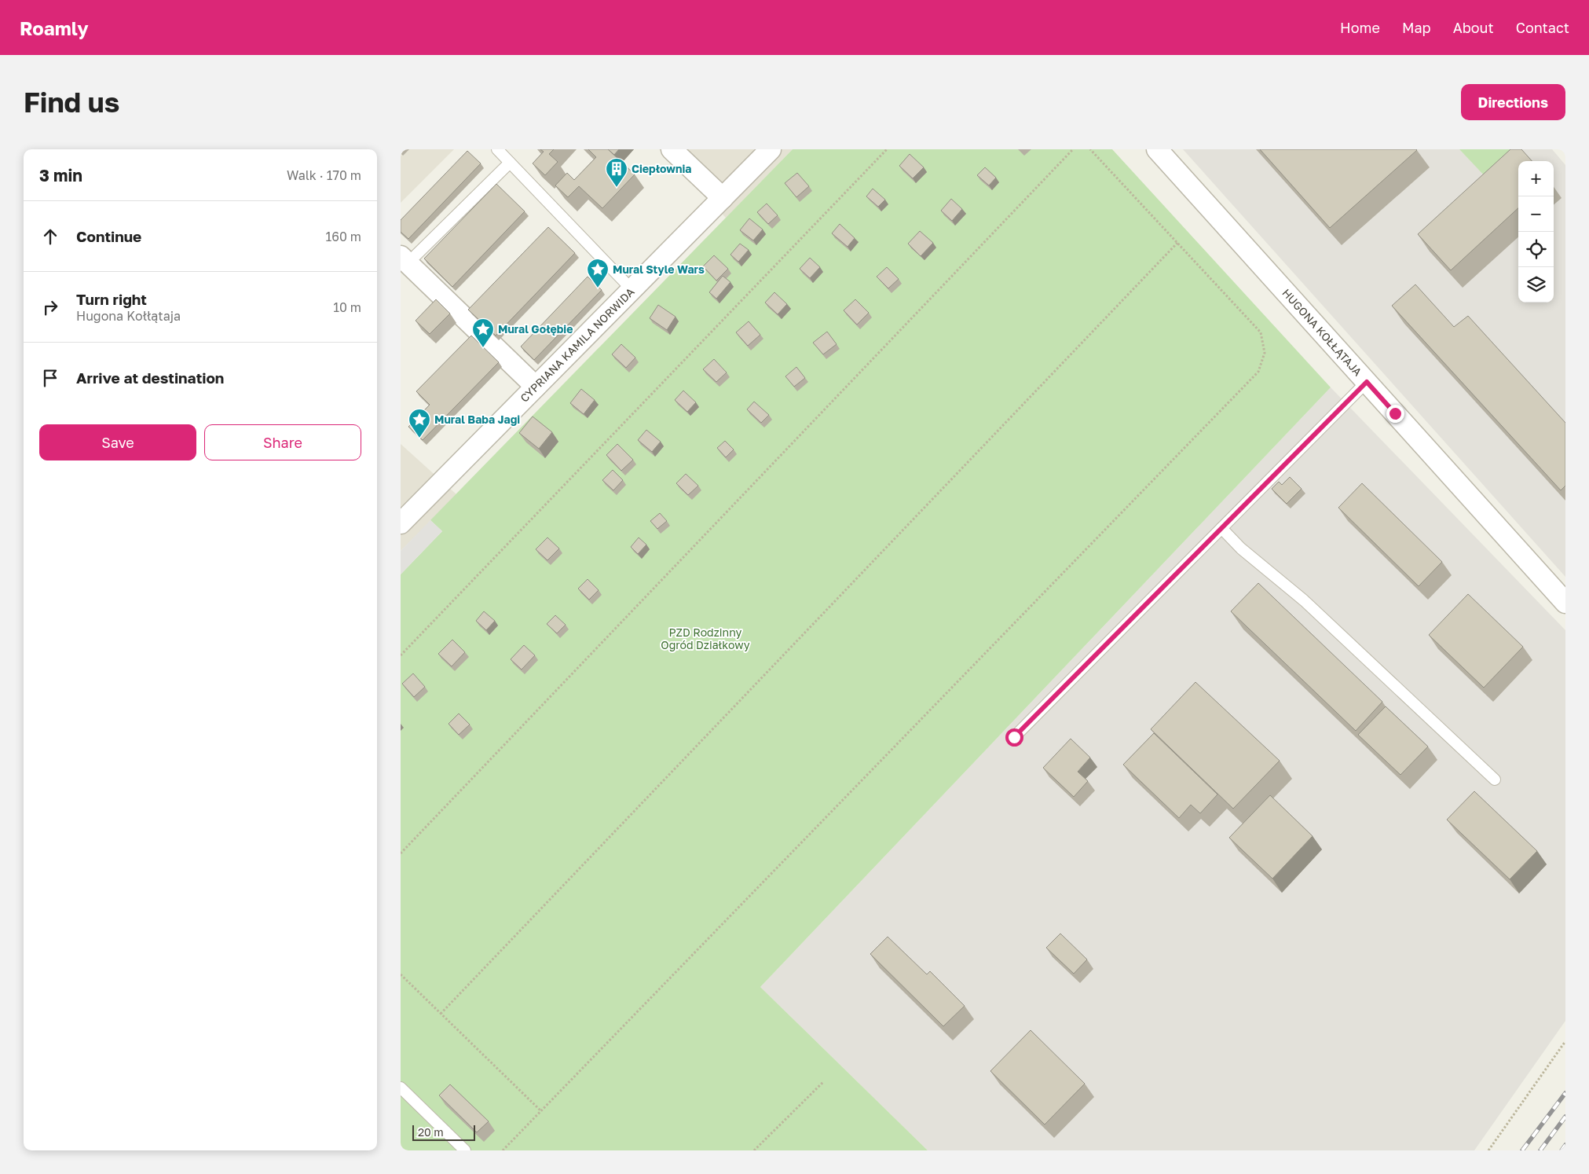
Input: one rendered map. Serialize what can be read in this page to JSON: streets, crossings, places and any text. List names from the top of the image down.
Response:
{
  "streets": {
    "street": ["HUGONA KOŁŁĄTAJA", "CYPRIANA KAMILA NORWIDA"]
  },
  "parks": ["PZD Rodzinny Ogród Działkowy"],
  "places": {
    "building": ["Ciepłownia"],
    "place": ["Mural Style Wars", "Mural Gołębie", "Mural Baba Jagi"]
  },
  "scale_bar": "20 m",
  "page": {
    "header": "Roamly",
    "nav": [
      "Home",
      "Map",
      "About",
      "Contact"
    ],
    "buttons": [
      "Directions",
      ["Save", "Share"]
    ],
    "title": "Find us",
    "heading": ["3 min", "Walk · 170 m"],
    "map_buttons": ["+", "−"],
    "list": [
      ["Continue", "160 m"],
      ["Turn right", "Hugona Kołłątaja", "10 m"],
      "Arrive at destination"
    ],
    "scale": "20 m"
  }
}
